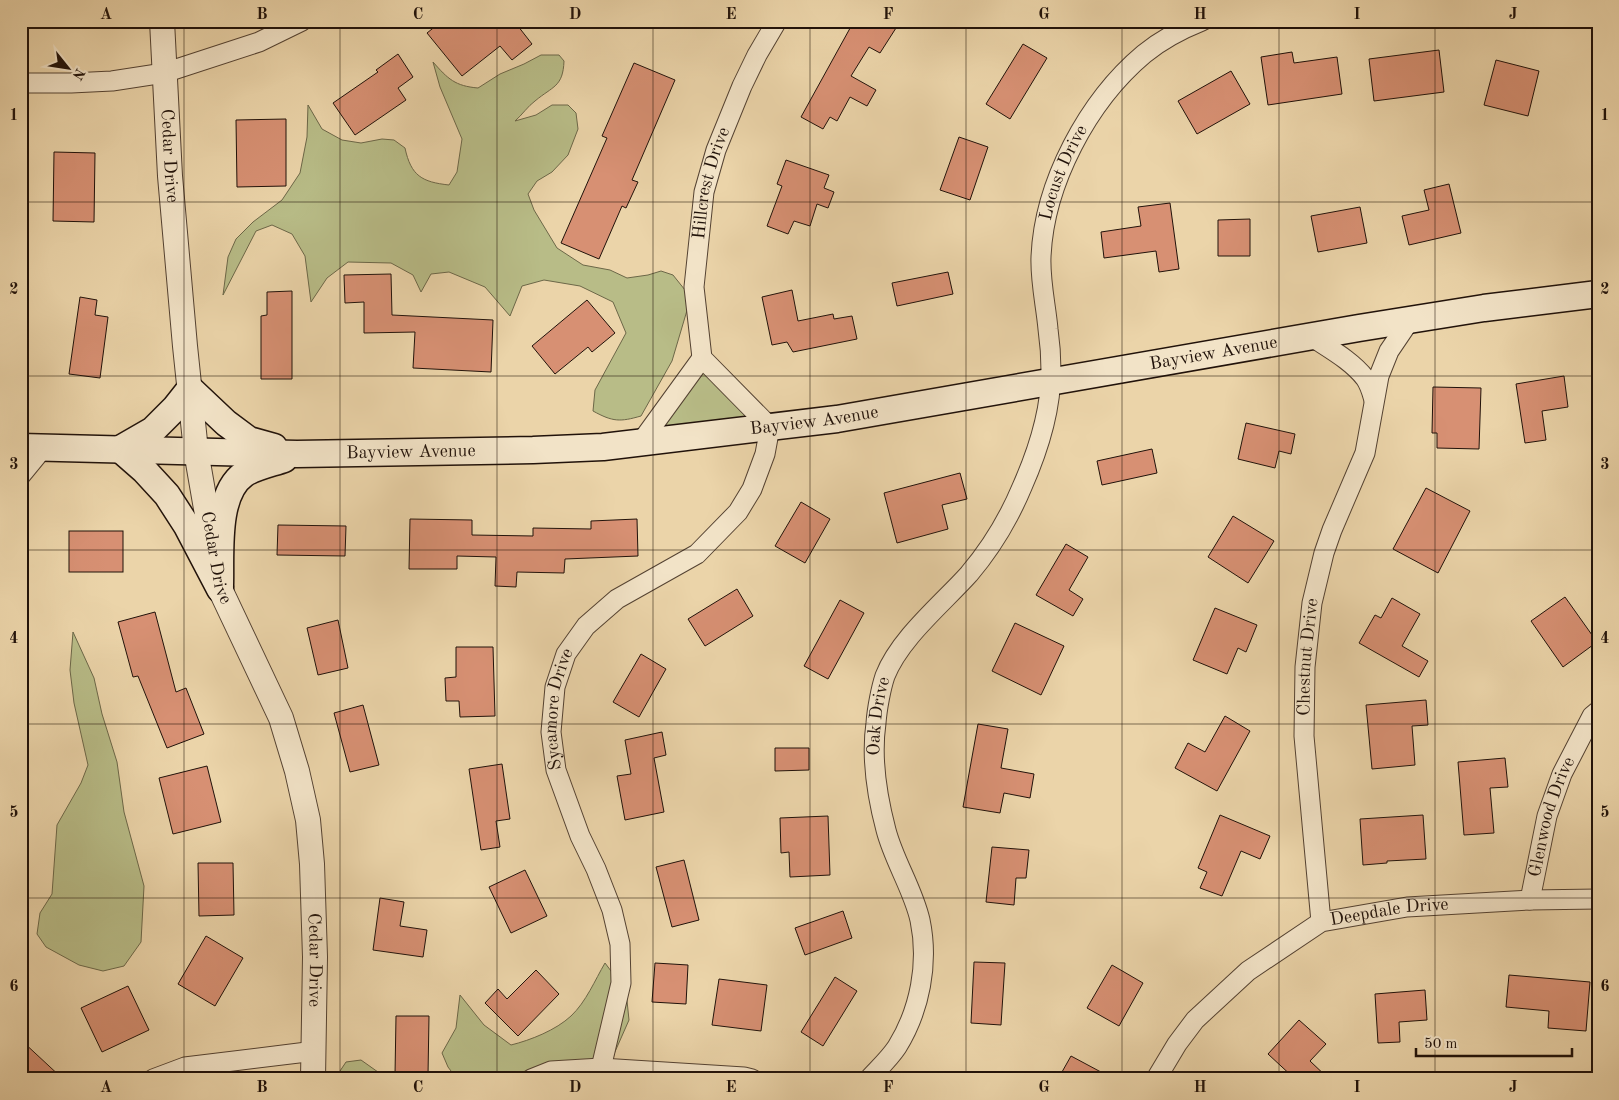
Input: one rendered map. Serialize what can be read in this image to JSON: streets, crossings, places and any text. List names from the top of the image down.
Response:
{
  "streets": {
    "main road": ["Bayview Avenue"],
    "street": [
      "Cedar Drive",
      "Locust Drive",
      "Hillcrest Drive",
      "Chestnut Drive",
      "Sycamore Drive",
      "Oak Drive",
      "Glenwood Drive",
      "Deepdale Drive"
    ]
  },
  "crossings": [
    ["Cedar Drive", "Bayview Avenue"],
    ["Locust Drive", "Bayview Avenue"],
    ["Locust Drive", "Oak Drive"],
    ["Bayview Avenue", "Chestnut Drive"],
    ["Bayview Avenue", "Sycamore Drive"],
    ["Bayview Avenue", "Oak Drive"],
    ["Chestnut Drive", "Deepdale Drive"],
    ["Glenwood Drive", "Deepdale Drive"]
  ],
  "scale_bar": "50 m",
  "north": "bottom right",
  "grid": {
    "columns": [
      "A",
      "B",
      "C",
      "D",
      "E",
      "F",
      "G",
      "H",
      "I",
      "J"
    ],
    "rows": [
      "1",
      "2",
      "3",
      "4",
      "5",
      "6"
    ]
  }
}
